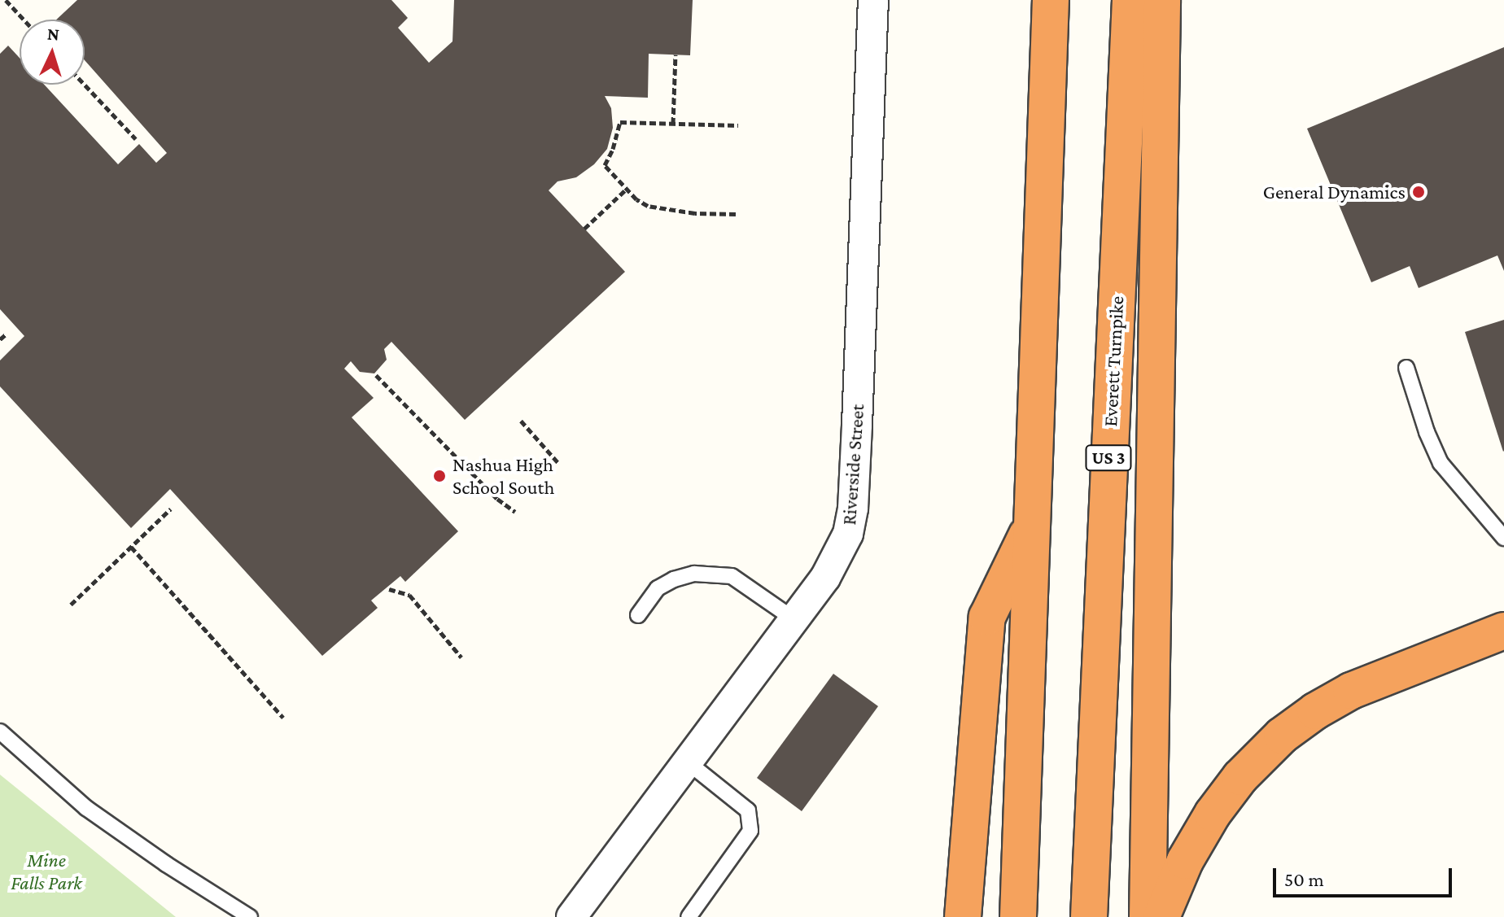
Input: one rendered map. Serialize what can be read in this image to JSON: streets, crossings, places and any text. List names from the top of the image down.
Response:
{
  "streets": {
    "highway": ["Everett Turnpike", "US 3"],
    "street": ["Riverside Street"]
  },
  "parks": ["Mine Falls Park"],
  "places": ["General Dynamics", "Nashua High School South"],
  "scale_bar": "50 m",
  "north": "top"
}
